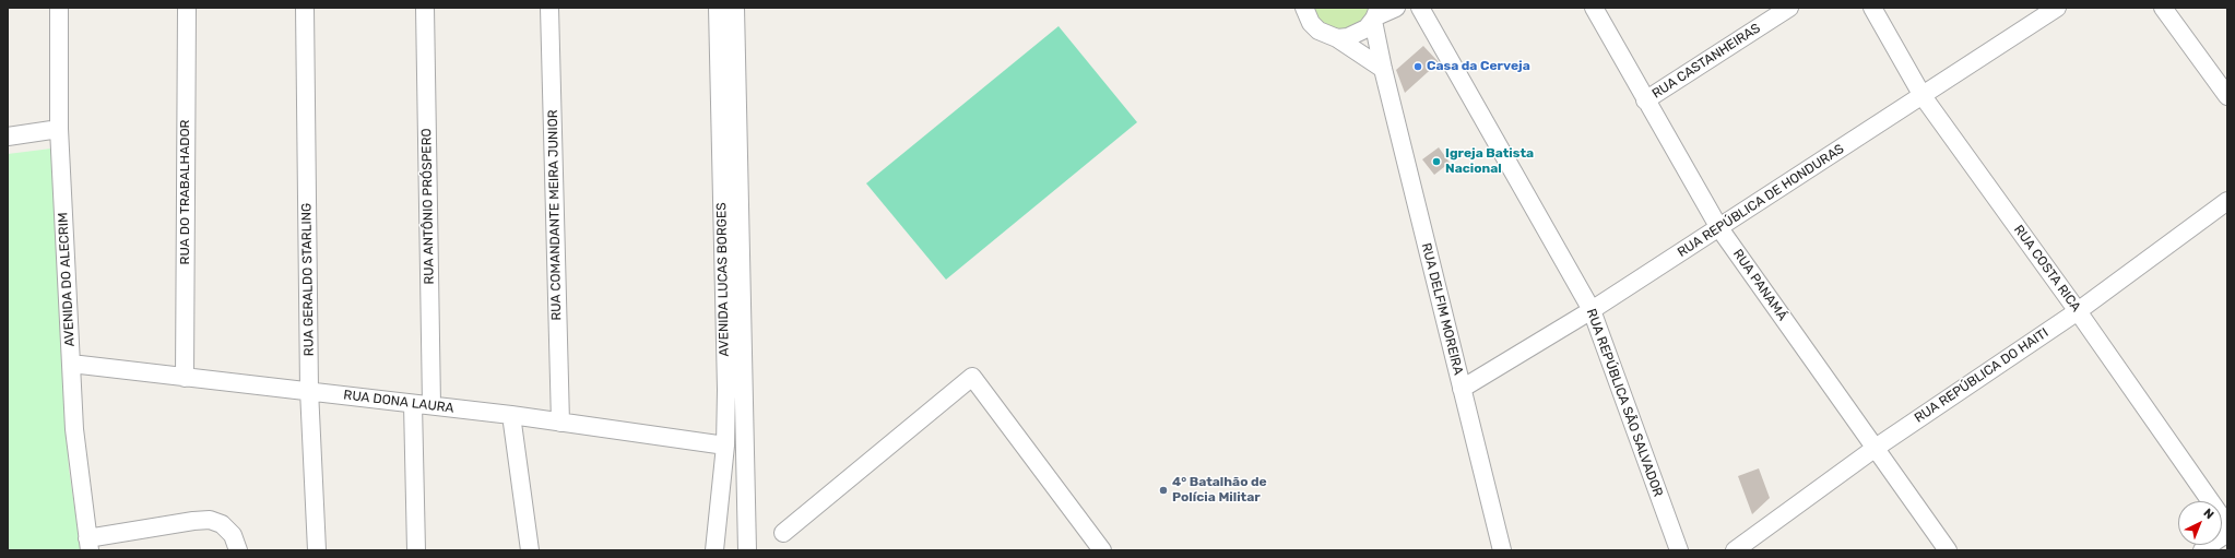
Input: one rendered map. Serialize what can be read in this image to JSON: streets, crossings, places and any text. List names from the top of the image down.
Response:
{
  "streets": {
    "street": [
      "RUA CASTANHEIRAS",
      "RUA DO TRABALHADOR",
      "RUA REPÚBLICA DE HONDURAS",
      "RUA ANTÔNIO PRÓSPERO",
      "RUA COMANDANTE MEIRA JUNIOR",
      "RUA COSTA RICA",
      "AVENIDA DO ALECRIM",
      "RUA GERALDO STARLING",
      "AVENIDA LUCAS BORGES",
      "RUA PANAMÁ",
      "RUA DELFIM MOREIRA",
      "RUA REPÚBLICA DO HAITI",
      "RUA DONA LAURA",
      "RUA REPÚBLICA SÃO SALVADOR"
    ]
  },
  "crossings": [
    ["RUA CASTANHEIRAS", "RUA PANAMÁ"],
    ["RUA DO TRABALHADOR", "RUA DONA LAURA"],
    ["RUA REPÚBLICA DE HONDURAS", "RUA COSTA RICA"],
    ["RUA REPÚBLICA DE HONDURAS", "RUA PANAMÁ"],
    ["RUA REPÚBLICA DE HONDURAS", "RUA DELFIM MOREIRA"],
    ["RUA REPÚBLICA DE HONDURAS", "RUA REPÚBLICA SÃO SALVADOR"],
    ["RUA ANTÔNIO PRÓSPERO", "RUA DONA LAURA"],
    ["RUA COMANDANTE MEIRA JUNIOR", "RUA DONA LAURA"],
    ["RUA COSTA RICA", "RUA REPÚBLICA DO HAITI"],
    ["AVENIDA DO ALECRIM", "RUA DONA LAURA"],
    ["RUA GERALDO STARLING", "RUA DONA LAURA"],
    ["AVENIDA LUCAS BORGES", "RUA DONA LAURA"],
    ["RUA PANAMÁ", "RUA REPÚBLICA DO HAITI"]
  ],
  "places": ["Casa da Cerveja", "Igreja Batista Nacional", "4° Batalhão de Polícia Militar"],
  "north": "top right"
}
